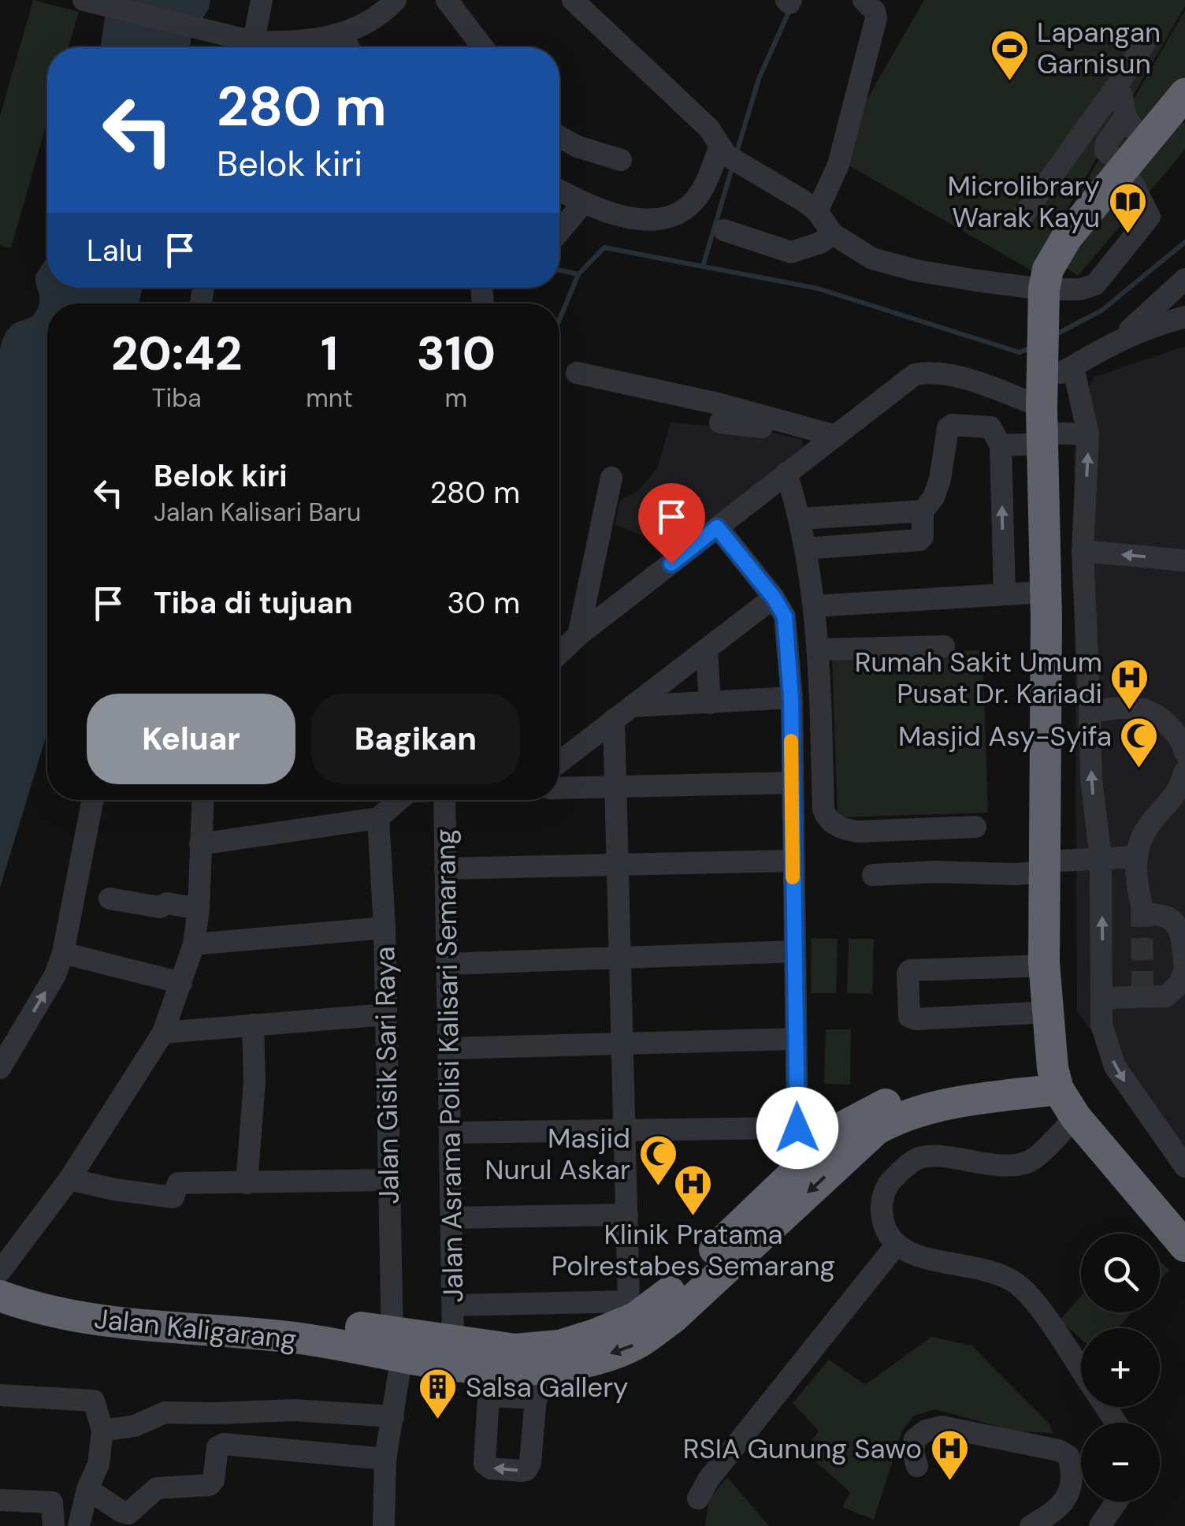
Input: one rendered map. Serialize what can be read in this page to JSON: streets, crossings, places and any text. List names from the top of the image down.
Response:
{
  "streets": {
    "highway": ["Jalan Kaligarang"],
    "street": ["Jalan Asrama Polisi Kalisari Semarang", "Jalan Gisik Sari Raya"]
  },
  "crossings": [
    ["Jalan Asrama Polisi Kalisari Semarang", "Jalan Kaligarang"],
    ["Jalan Gisik Sari Raya", "Jalan Kaligarang"]
  ],
  "places": {
    "sports": ["Lapangan Garnisun"],
    "library": ["Microlibrary Warak Kayu"],
    "hospital": ["Rumah Sakit Umum Pusat Dr. Kariadi", "Klinik Pratama Polrestabes Semarang", "RSIA Gunung Sawo"],
    "mosque": ["Masjid Asy-Syifa", "Masjid Nurul Askar"],
    "building": ["Salsa Gallery"]
  },
  "page": {
    "turn": ["280 m", "Belok kiri"],
    "then": "Lalu",
    "eta": [
      "20:42",
      "Tiba",
      "1",
      "mnt",
      "310",
      "m"
    ],
    "list": [
      {
        "name": "Belok kiri",
        "note": "Jalan Kalisari Baru",
        "value": "280 m"
      },
      {
        "name": "Tiba di tujuan",
        "value": "30 m"
      }
    ],
    "buttons": ["Keluar", "Bagikan"],
    "map_buttons": ["+", "−"]
  }
}
